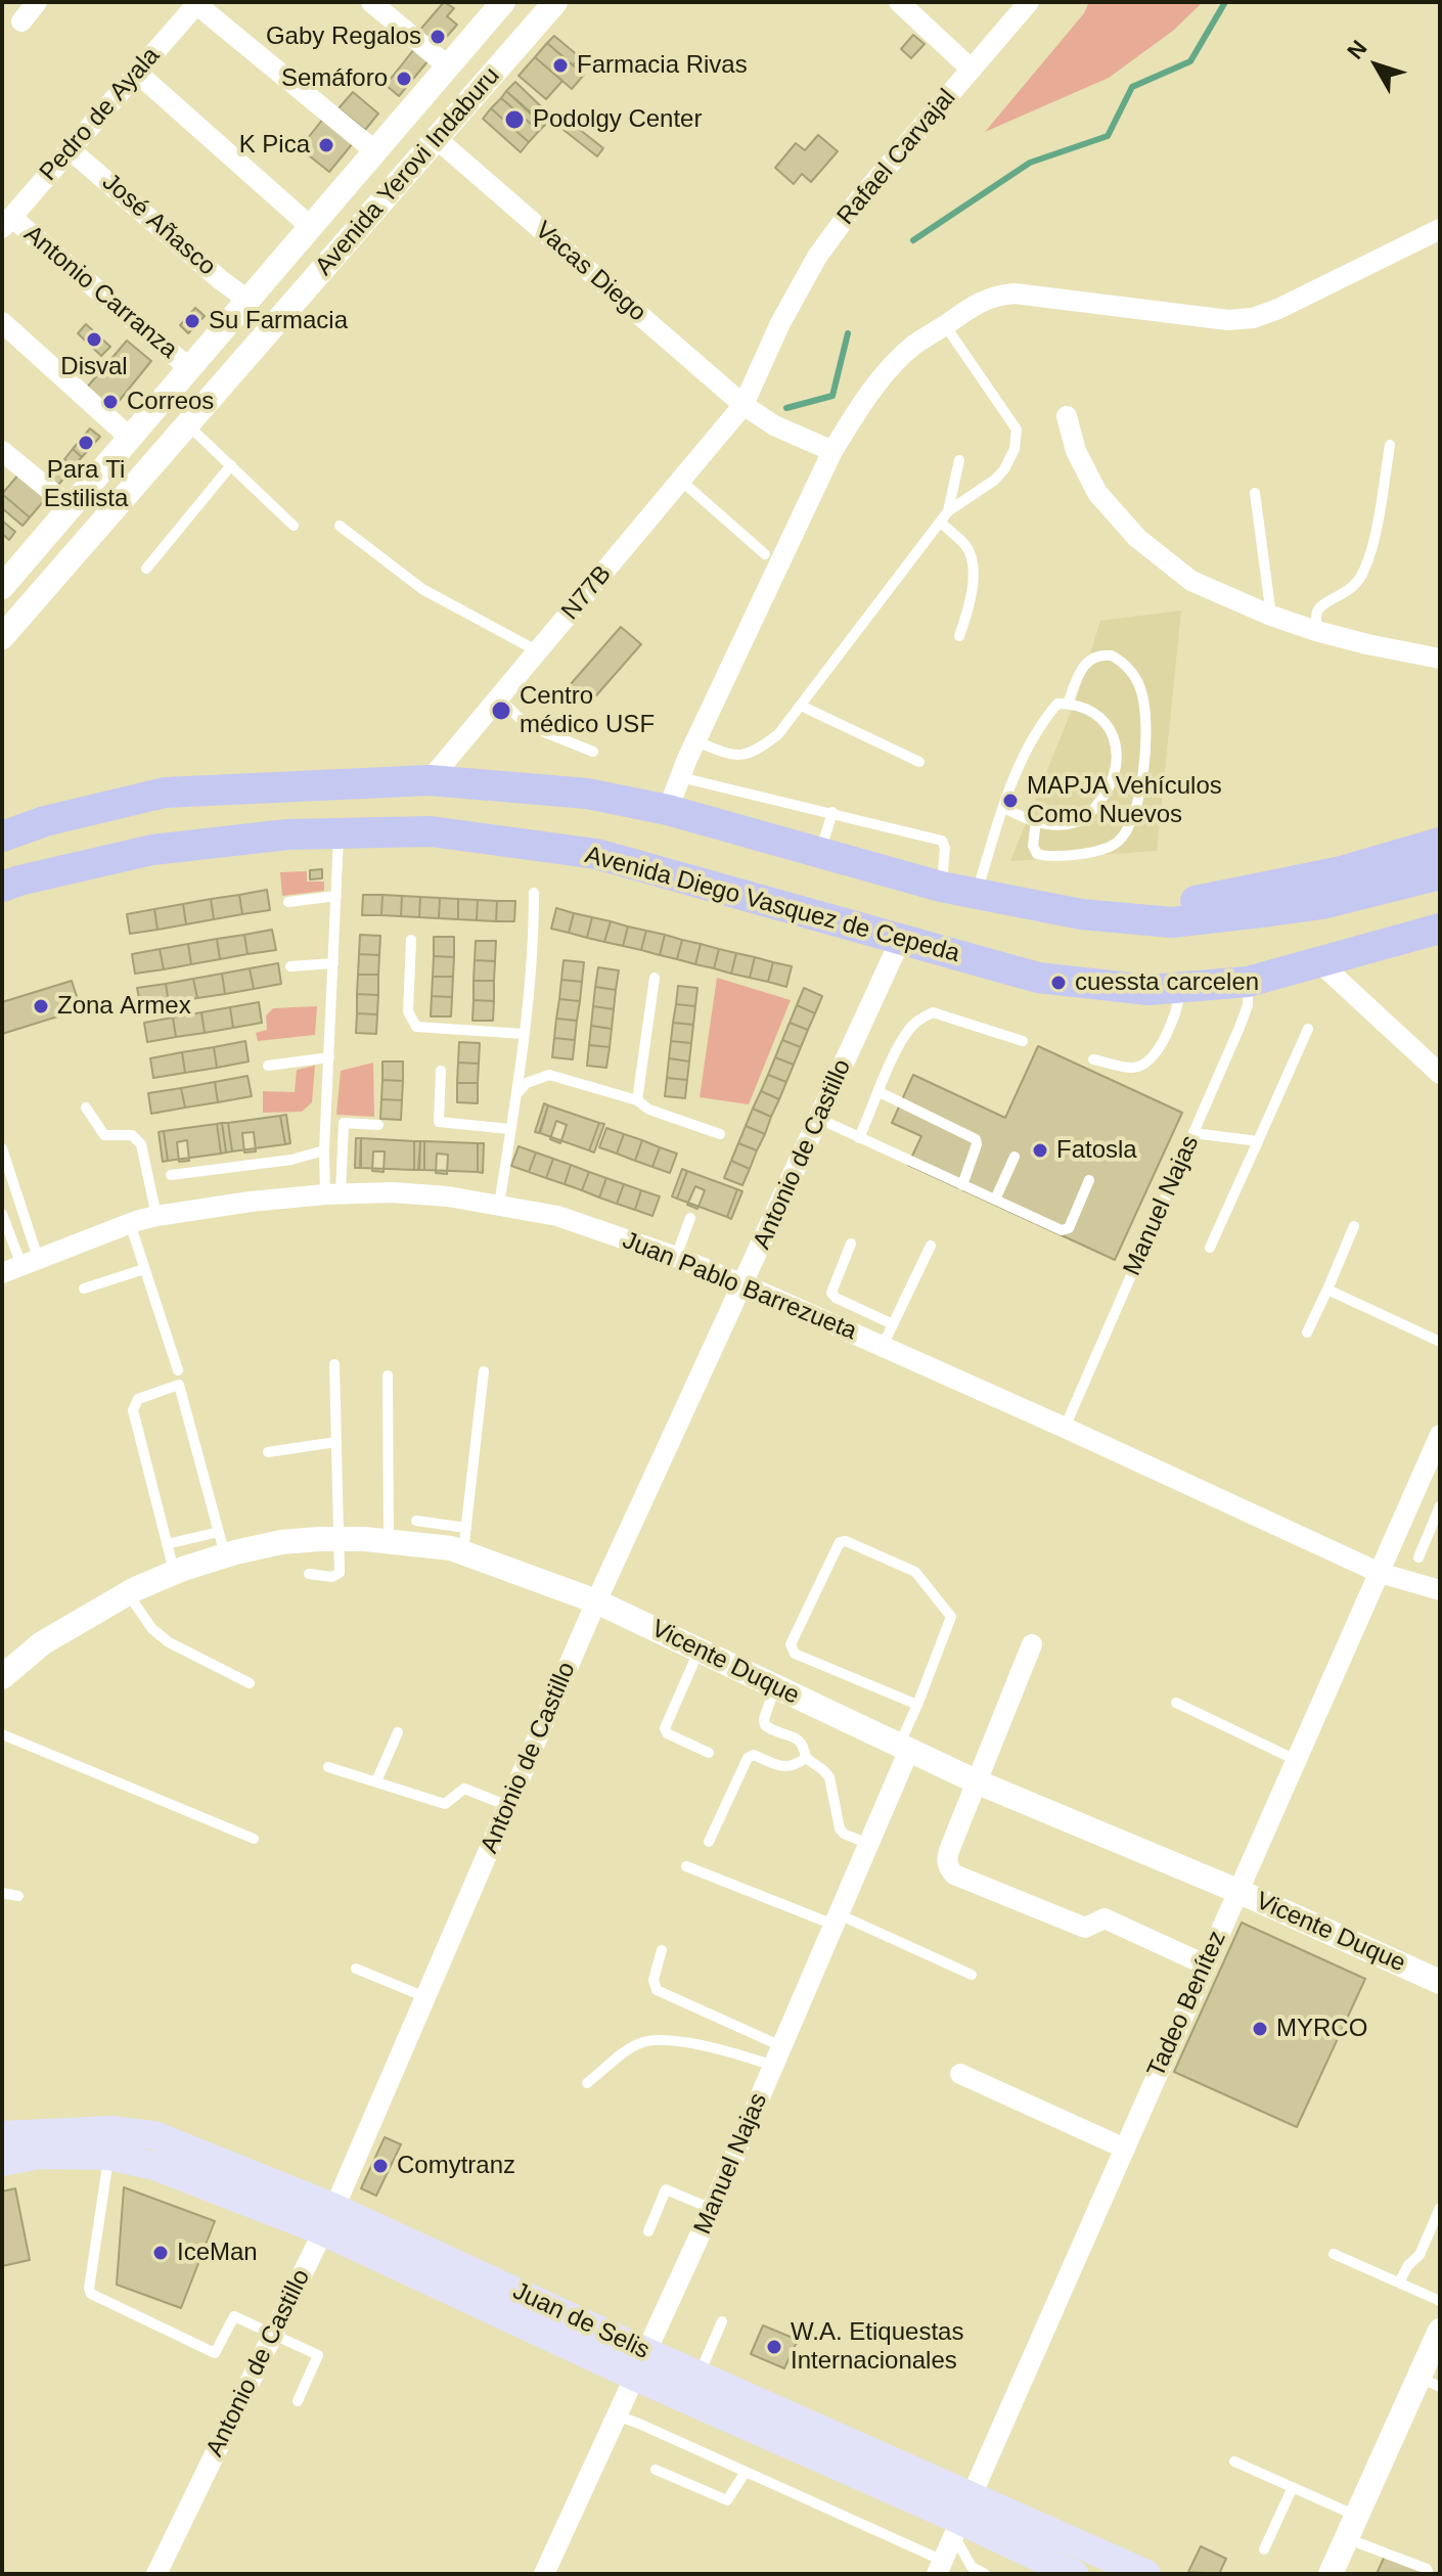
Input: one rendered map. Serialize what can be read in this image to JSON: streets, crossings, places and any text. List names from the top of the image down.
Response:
{
  "streets": {
    "main road": ["Avenida Diego Vasquez de Cepeda", "Juan de Selis"],
    "street": [
      "Pedro de Ayala",
      "Rafael Carvajal",
      "Avenida Yerovi Indaburu",
      "José Añasco",
      "Vacas Diego",
      "Antonio Carranza",
      "N77B",
      "Antonio de Castillo",
      "Manuel Najas",
      "Juan Pablo Barrezueta",
      "Vicente Duque",
      "Tadeo Benítez"
    ]
  },
  "crossings": [
    ["Pedro de Ayala", "José Añasco"],
    ["Pedro de Ayala", "Antonio Carranza"],
    ["Rafael Carvajal", "Vacas Diego"],
    ["Rafael Carvajal", "N77B"],
    ["Avenida Yerovi Indaburu", "José Añasco"],
    ["Avenida Yerovi Indaburu", "Vacas Diego"],
    ["Avenida Yerovi Indaburu", "Antonio Carranza"],
    ["Vacas Diego", "N77B"],
    ["Avenida Diego Vasquez de Cepeda", "Antonio de Castillo"],
    ["Avenida Diego Vasquez de Cepeda", "Manuel Najas"],
    ["Antonio de Castillo", "Juan Pablo Barrezueta"],
    ["Antonio de Castillo", "Vicente Duque"],
    ["Antonio de Castillo", "Juan de Selis"],
    ["Manuel Najas", "Juan Pablo Barrezueta"],
    ["Manuel Najas", "Vicente Duque"],
    ["Manuel Najas", "Juan de Selis"],
    ["Juan Pablo Barrezueta", "Tadeo Benítez"],
    ["Vicente Duque", "Tadeo Benítez"],
    ["Tadeo Benítez", "Juan de Selis"]
  ],
  "places": [
    "Gaby Regalos",
    "Farmacia Rivas",
    "Semáforo",
    "Podolgy Center",
    "K Pica",
    "Su Farmacia",
    "Disval",
    "Correos",
    "Para Ti Estilista",
    "Centro médico USF",
    "MAPJA Vehículos Como Nuevos",
    "cuessta carcelen",
    "Zona Armex",
    "Fatosla",
    "MYRCO",
    "Comytranz",
    "IceMan",
    "W.A. Etiquestas Internacionales"
  ],
  "north": "top left"
}
